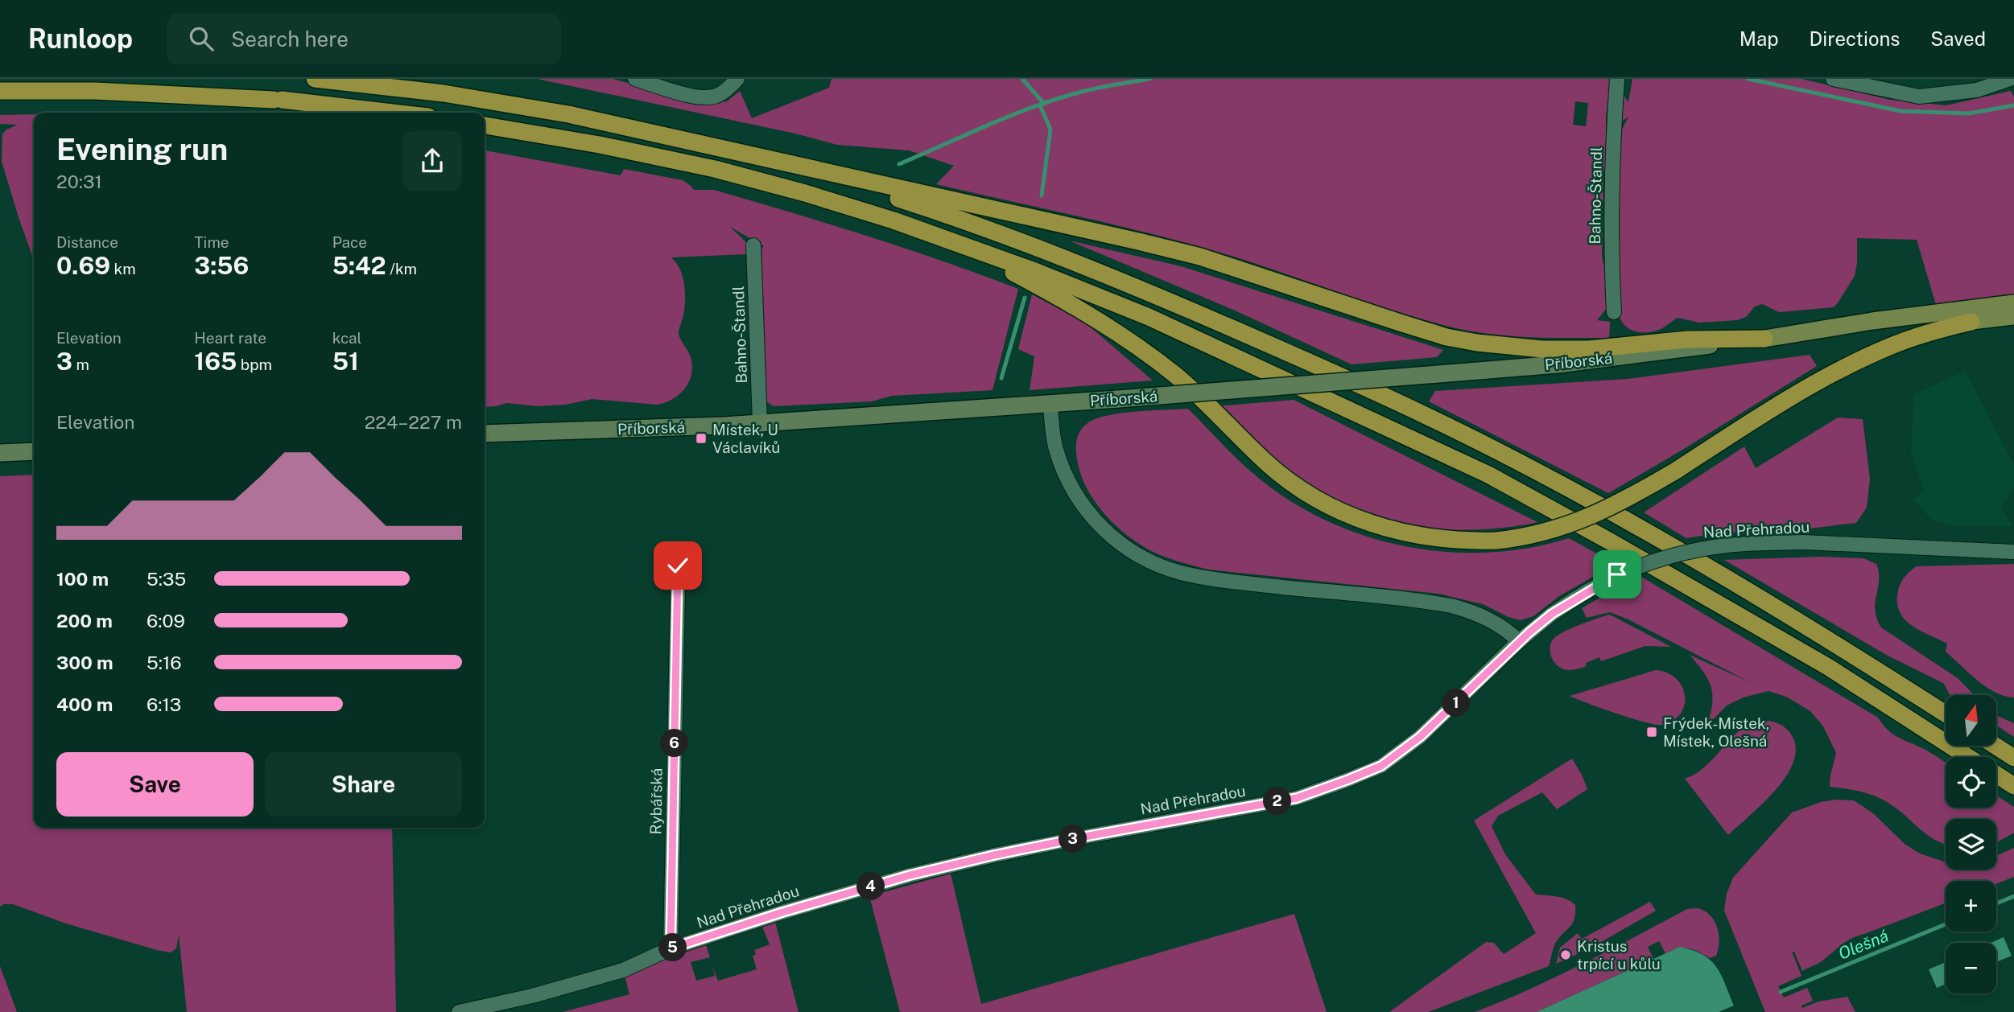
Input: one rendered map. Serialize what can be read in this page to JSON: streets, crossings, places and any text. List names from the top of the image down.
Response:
{
  "streets": {
    "main road": ["Příborská"],
    "street": ["Bahno-Štandl", "Nad Přehradou", "Rybářská"]
  },
  "crossings": [
    ["Bahno-Štandl", "Příborská"],
    ["Nad Přehradou", "Rybářská"]
  ],
  "water": ["Olešná"],
  "places": {
    "transit": ["Místek, U Václavíků", "Frýdek-Místek, Místek, Olešná"],
    "other": ["Kristus trpící u kůlu"]
  },
  "north": "top",
  "page": {
    "header": "Runloop",
    "search": "Search here",
    "nav": ["Map", "Directions", "Saved"],
    "heading": ["Evening run", "20:31"],
    "stats": [
      ["Distance", "0.69 km"],
      ["Time", "3:56"],
      ["Pace", "5:42 /km"],
      ["Elevation", "3 m"],
      ["Heart rate", "165 bpm"],
      ["kcal", "51"]
    ],
    "chart": ["Elevation", "224–227 m"],
    "list": [
      {
        "name": "100 m",
        "note": "5:35"
      },
      {
        "name": "200 m",
        "note": "6:09"
      },
      {
        "name": "300 m",
        "note": "5:16"
      },
      {
        "name": "400 m",
        "note": "6:13"
      }
    ],
    "pins": [
      "1",
      "6",
      "2",
      "3",
      "4",
      "5"
    ],
    "map_buttons": ["+", "−"],
    "buttons": ["Save", "Share"]
  }
}
